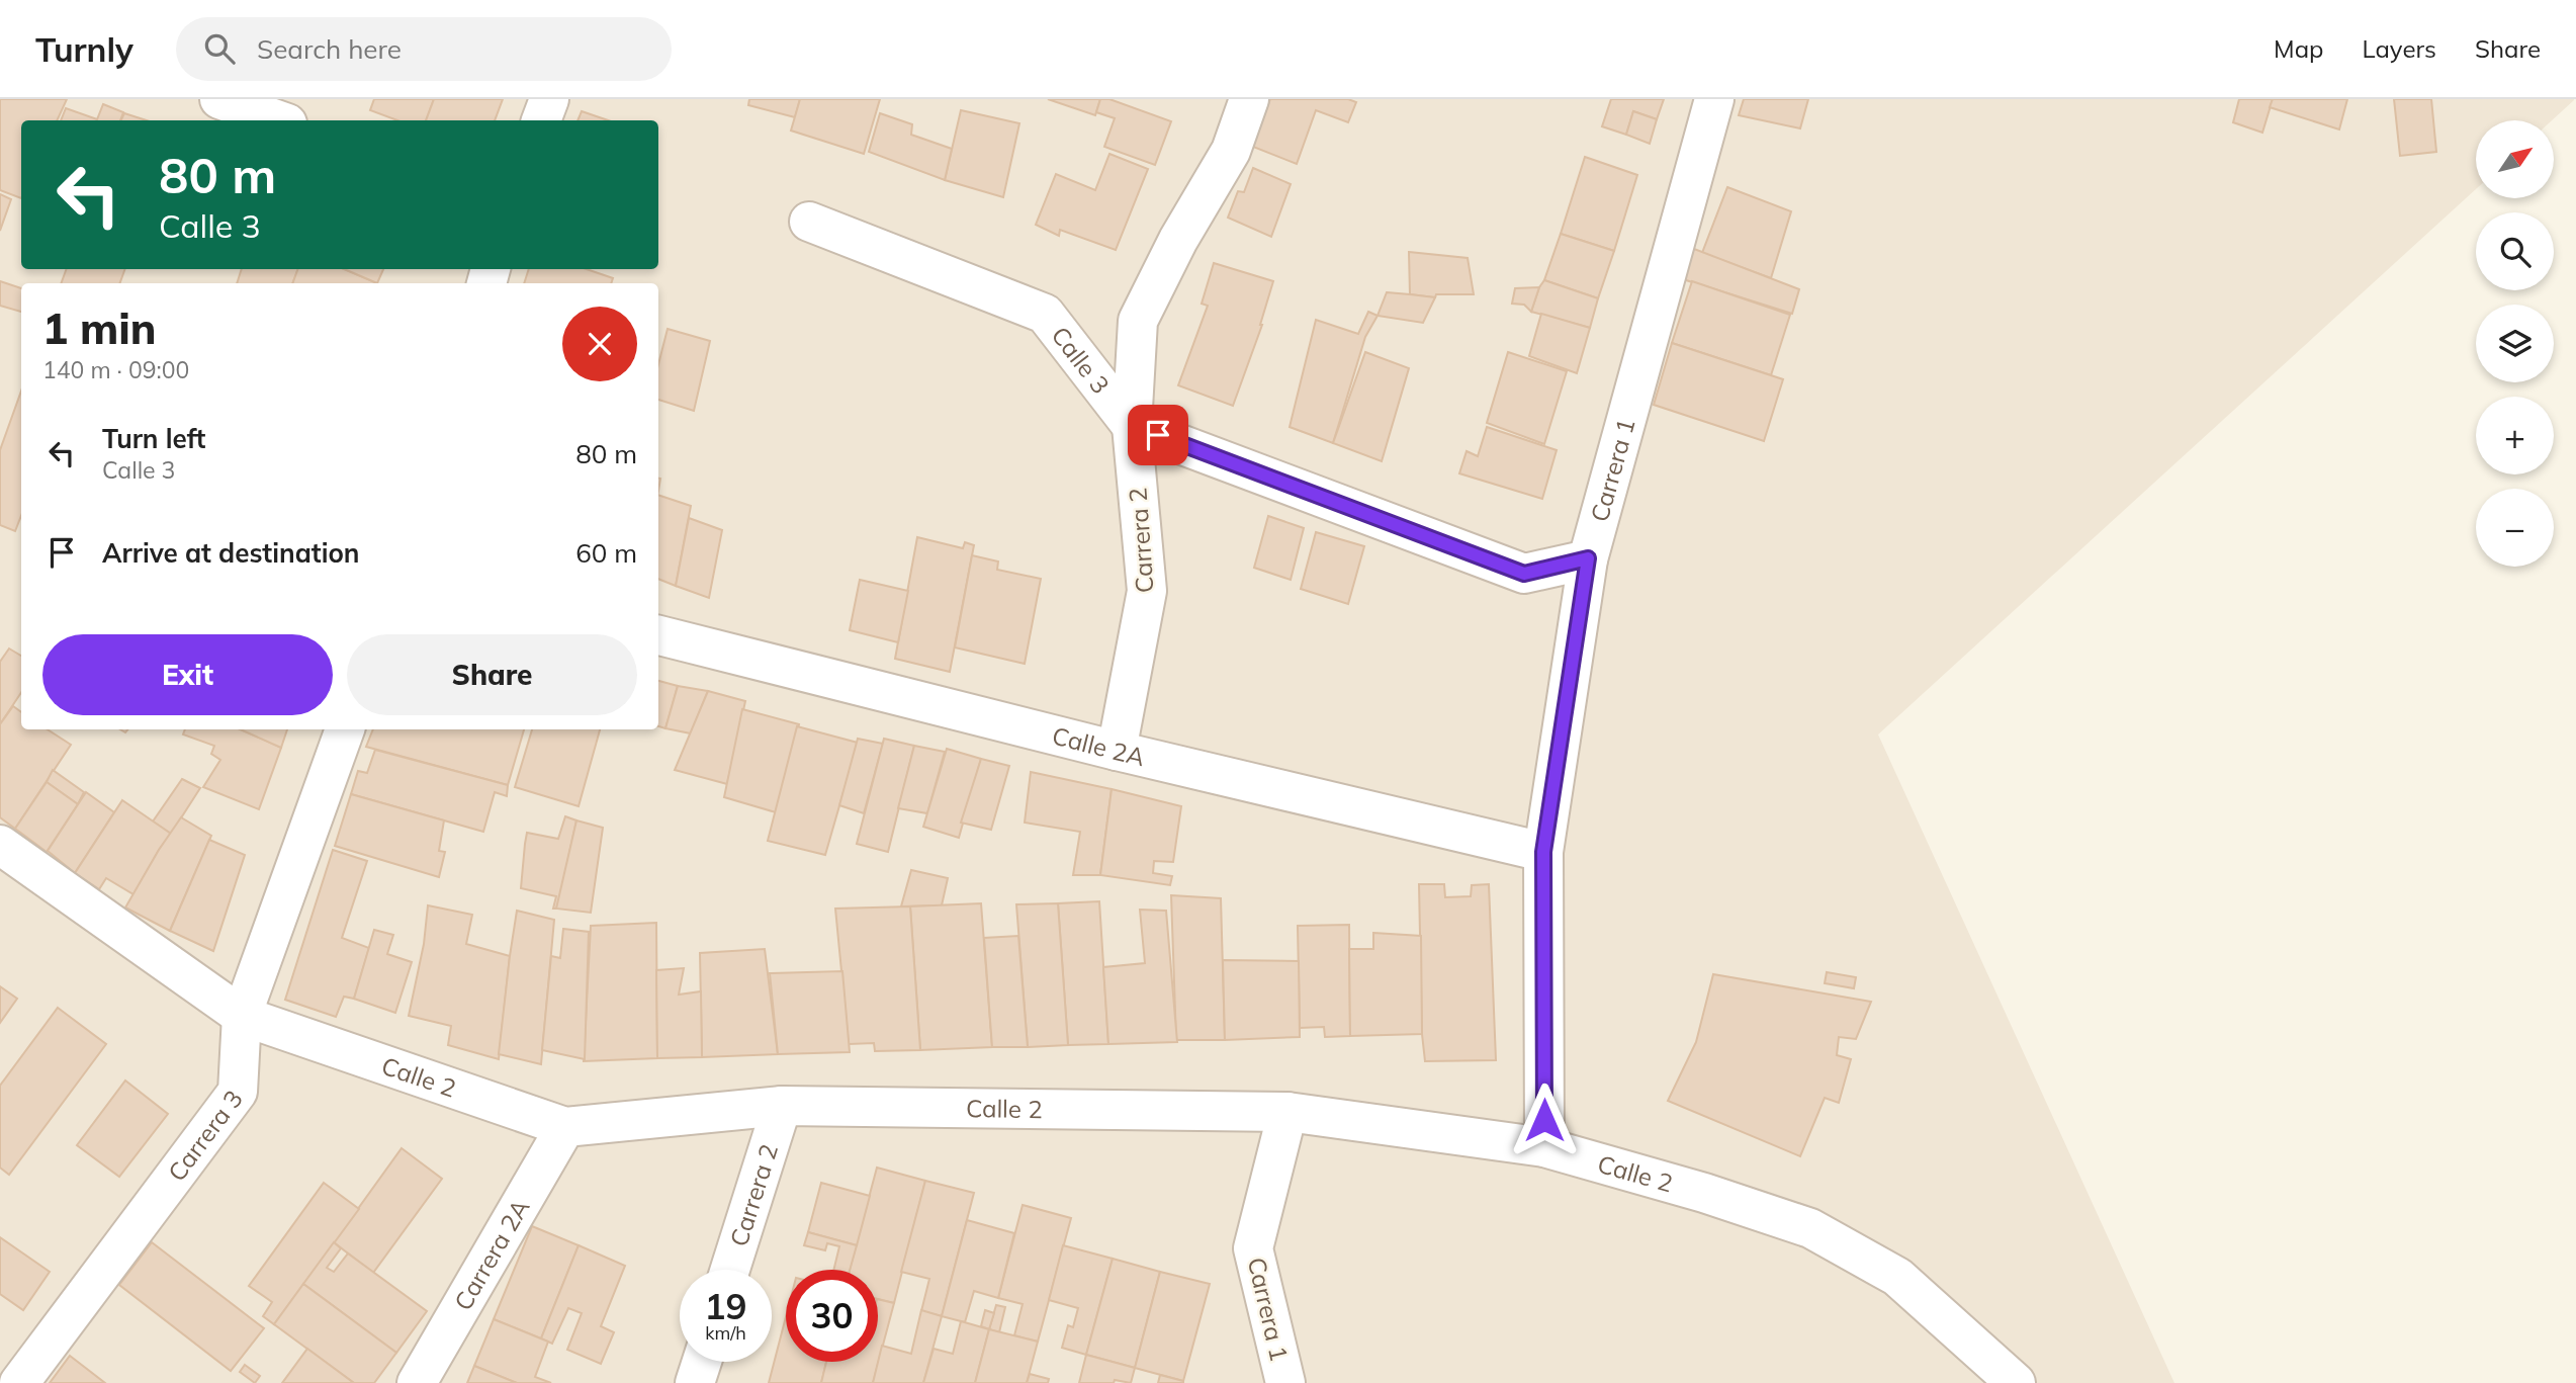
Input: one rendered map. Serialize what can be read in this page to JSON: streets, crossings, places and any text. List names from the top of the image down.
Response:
{
  "streets": {
    "street": [
      "Calle 3",
      "Carrera 1",
      "Carrera 2",
      "Calle 2A",
      "Calle 2",
      "Carrera 3",
      "Carrera 2A"
    ]
  },
  "crossings": [
    ["Calle 3", "Carrera 2"],
    ["Carrera 1", "Calle 2A"],
    ["Carrera 1", "Calle 2"],
    ["Carrera 2", "Calle 2A"],
    ["Carrera 2", "Calle 2"],
    ["Calle 2", "Carrera 3"],
    ["Calle 2", "Carrera 2A"]
  ],
  "north": "top right",
  "page": {
    "header": "Turnly",
    "search": "Search here",
    "nav": ["Map", "Layers", "Share"],
    "map_buttons": ["+", "−"],
    "turn": ["80 m", "Calle 3"],
    "heading": ["1 min", "140 m · 09:00"],
    "list": [
      {
        "name": "Turn left",
        "note": "Calle 3",
        "value": "80 m"
      },
      {
        "name": "Arrive at destination",
        "value": "60 m"
      }
    ],
    "buttons": ["Exit", "Share"],
    "speed": "19 km/h",
    "limit": "30"
  }
}
